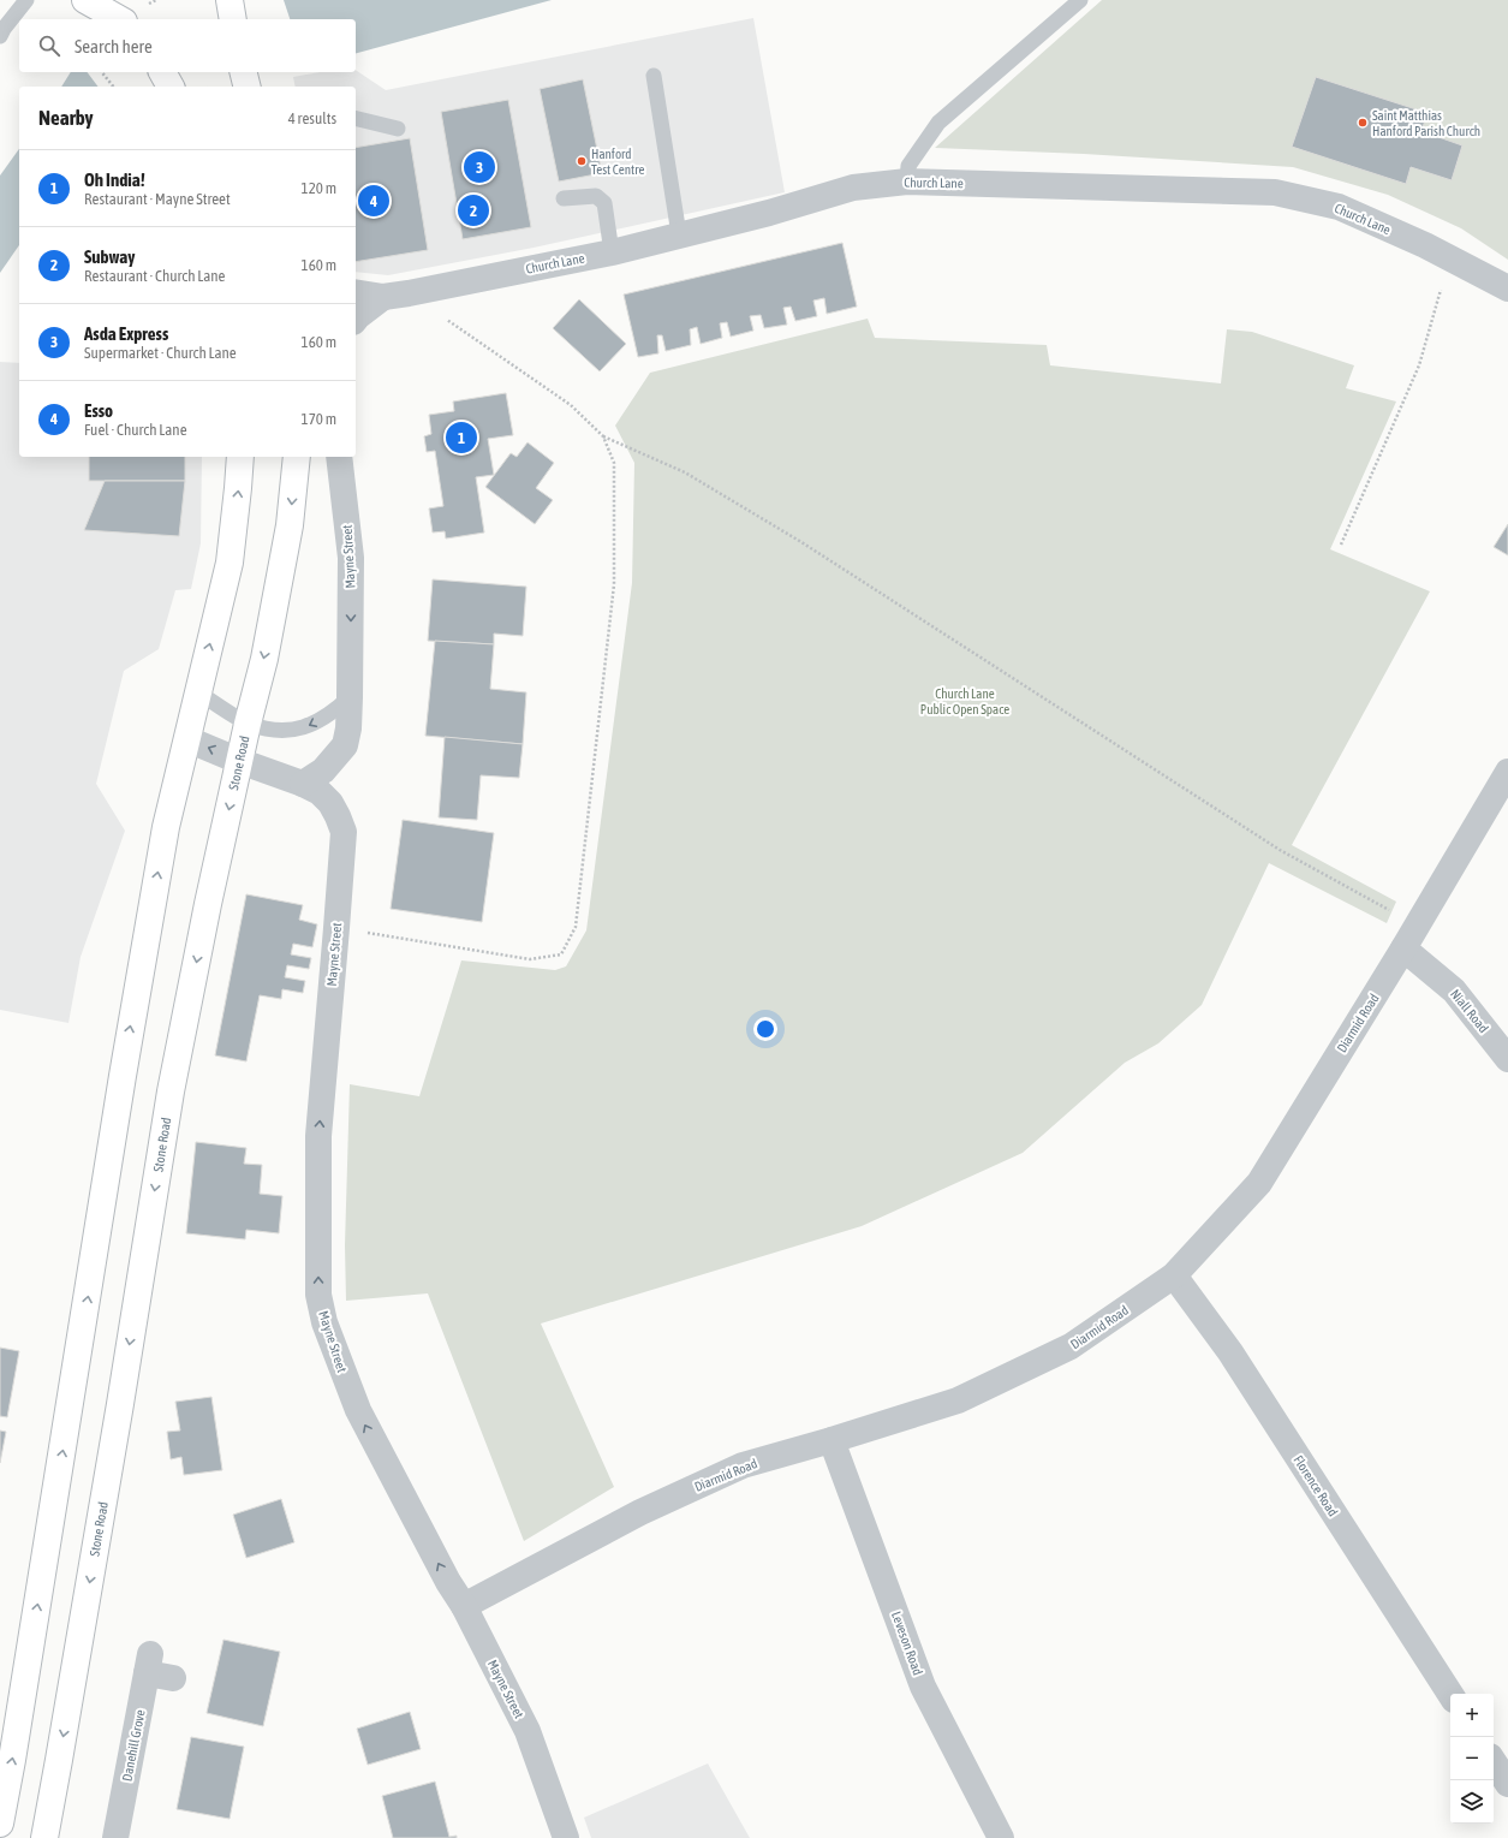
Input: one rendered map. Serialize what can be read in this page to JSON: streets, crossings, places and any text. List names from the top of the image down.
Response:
{
  "streets": {
    "highway": ["Stone Road"],
    "street": [
      "Church Lane",
      "Mayne Street",
      "Niall Road",
      "Diarmid Road",
      "Florence Road",
      "Leveson Road",
      "Danehill Grove"
    ]
  },
  "crossings": [
    ["Mayne Street", "Stone Road"],
    ["Mayne Street", "Diarmid Road"],
    ["Niall Road", "Diarmid Road"],
    ["Diarmid Road", "Florence Road"],
    ["Diarmid Road", "Leveson Road"]
  ],
  "parks": ["Church Lane Public Open Space"],
  "places": ["Saint Matthias Hanford Parish Church", "Hanford Test Centre"],
  "page": {
    "search": "Search here",
    "heading": ["Nearby", "4 results"],
    "pins": [
      "3",
      "4",
      "2",
      "1"
    ],
    "list": [
      {
        "mark": "1",
        "name": "Oh India!",
        "note": "Restaurant · Mayne Street",
        "value": "120 m"
      },
      {
        "mark": "2",
        "name": "Subway",
        "note": "Restaurant · Church Lane",
        "value": "160 m"
      },
      {
        "mark": "3",
        "name": "Asda Express",
        "note": "Supermarket · Church Lane",
        "value": "160 m"
      },
      {
        "mark": "4",
        "name": "Esso",
        "note": "Fuel · Church Lane",
        "value": "170 m"
      }
    ],
    "map_buttons": ["+", "−"]
  }
}
